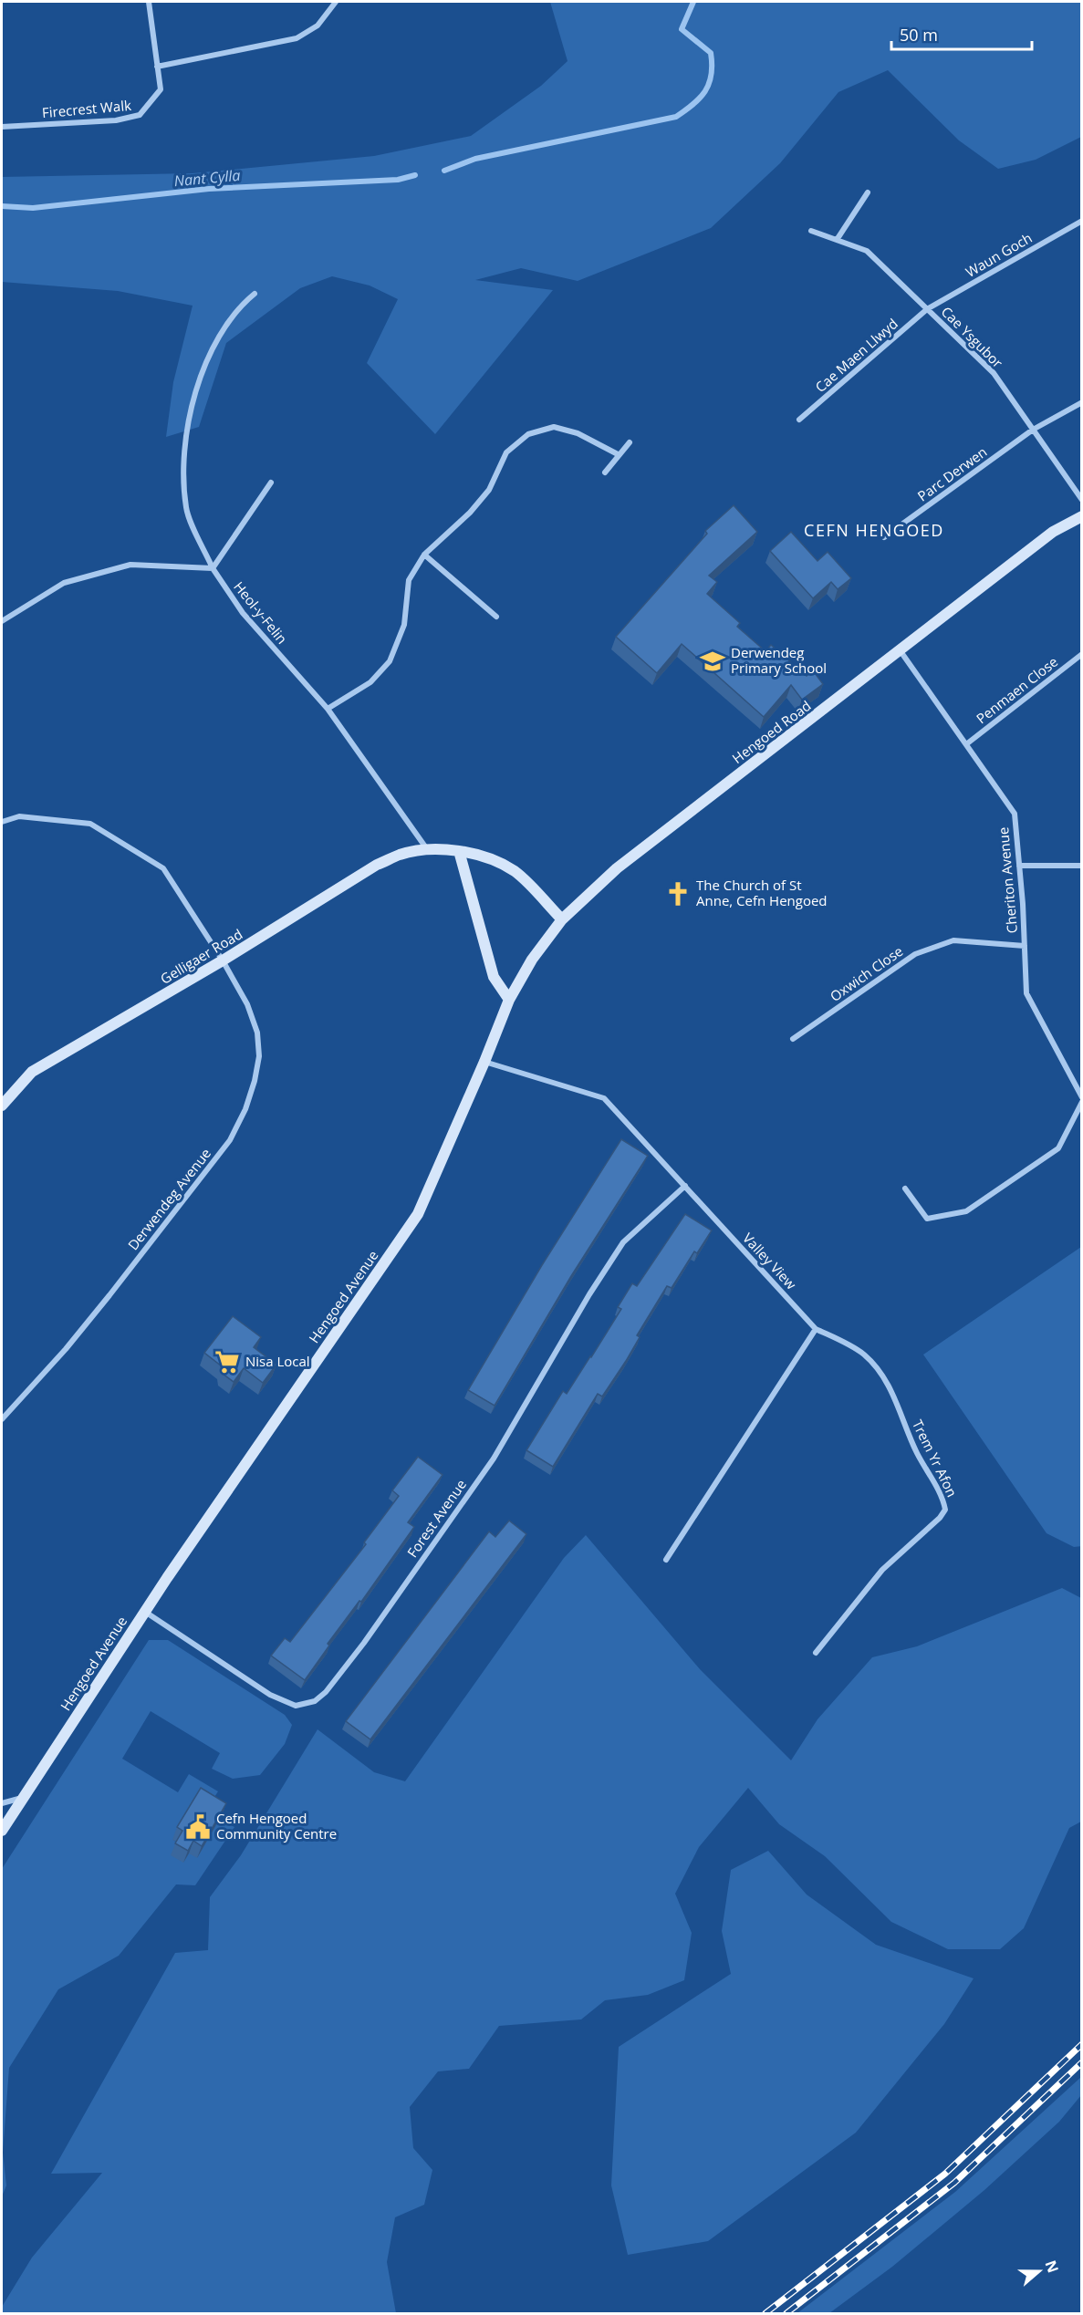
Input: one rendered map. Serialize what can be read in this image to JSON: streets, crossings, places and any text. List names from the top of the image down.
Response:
{
  "streets": {
    "street": [
      "Firecrest Walk",
      "Waun Goch",
      "Cae Ysgubor",
      "Cae Maen Llwyd",
      "Parc Derwen",
      "Heol-y-Felin",
      "Penmaen Close",
      "Hengoed Road",
      "Cheriton Avenue",
      "Gelligaer Road",
      "Oxwich Close",
      "Derwendeg Avenue",
      "Valley View",
      "Hengoed Avenue",
      "Trem Yr Afon",
      "Forest Avenue"
    ]
  },
  "crossings": [
    ["Waun Goch", "Cae Ysgubor"],
    ["Waun Goch", "Cae Maen Llwyd"],
    ["Cae Ysgubor", "Cae Maen Llwyd"],
    ["Cae Ysgubor", "Parc Derwen"],
    ["Heol-y-Felin", "Gelligaer Road"],
    ["Penmaen Close", "Cheriton Avenue"],
    ["Hengoed Road", "Cheriton Avenue"],
    ["Hengoed Road", "Gelligaer Road"],
    ["Hengoed Road", "Hengoed Avenue"],
    ["Cheriton Avenue", "Oxwich Close"],
    ["Gelligaer Road", "Derwendeg Avenue"],
    ["Valley View", "Hengoed Avenue"],
    ["Valley View", "Trem Yr Afon"],
    ["Valley View", "Forest Avenue"],
    ["Hengoed Avenue", "Forest Avenue"]
  ],
  "districts": ["CEFN HENGOED"],
  "water": ["Nant Cylla"],
  "places": {
    "school or university": ["Derwendeg Primary School"],
    "church": ["The Church of St Anne, Cefn Hengoed"],
    "supermarket": ["Nisa Local"],
    "public building": ["Cefn Hengoed Community Centre"]
  },
  "scale_bar": "50 m",
  "north": "right"
}
